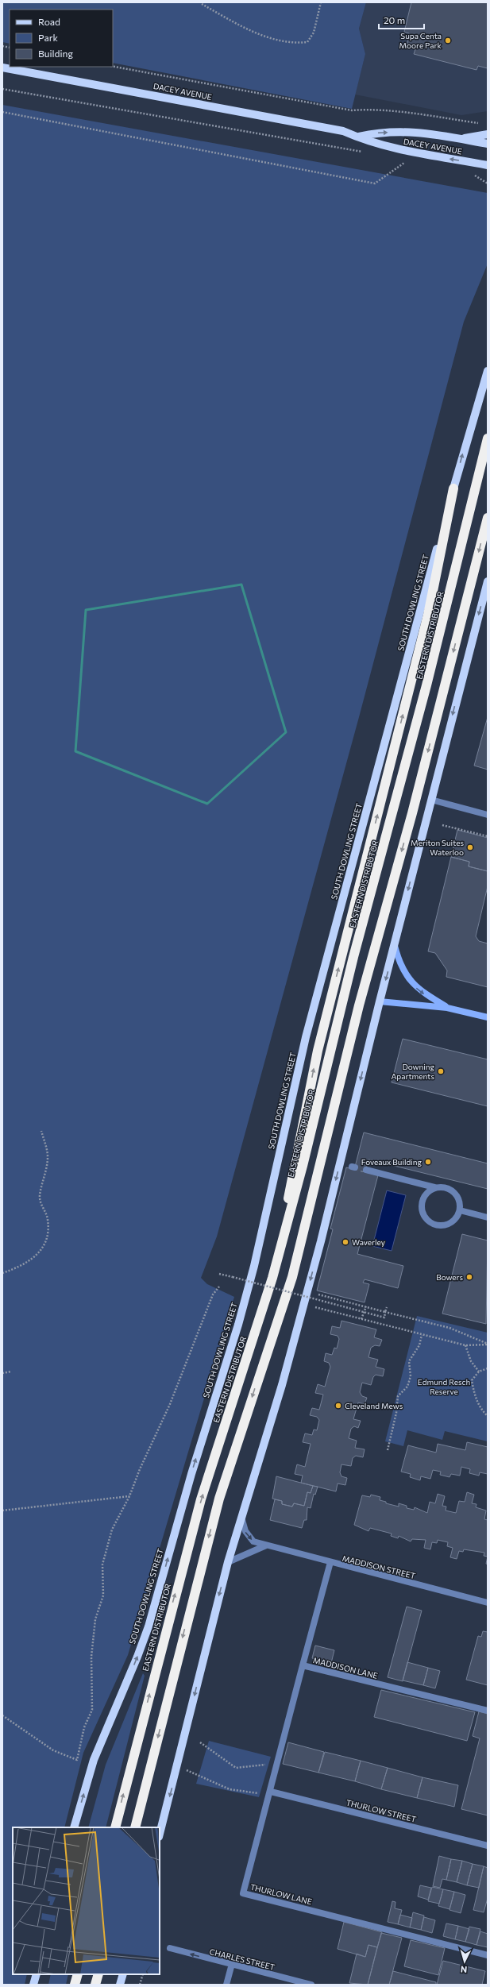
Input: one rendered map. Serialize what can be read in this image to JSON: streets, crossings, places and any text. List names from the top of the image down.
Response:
{
  "streets": {
    "highway": ["EASTERN DISTRIBUTOR"],
    "main road": ["DACEY AVENUE", "SOUTH DOWLING STREET"],
    "street": [
      "MADDISON STREET",
      "MADDISON LANE",
      "THURLOW STREET",
      "THURLOW LANE",
      "CHARLES STREET"
    ]
  },
  "crossings": [
    ["MADDISON STREET", "MADDISON LANE"],
    ["MADDISON LANE", "THURLOW LANE"],
    ["THURLOW STREET", "THURLOW LANE"]
  ],
  "one_way": ["CHARLES STREET"],
  "parks": ["Edmund Resch Reserve"],
  "places": [
    "Supa Centa Moore Park",
    "Meriton Suites Waterloo",
    "Downing Apartments",
    "Foveaux Building",
    "Waverley",
    "Bowers",
    "Cleveland Mews"
  ],
  "legend": ["Road", "Park", "Building"],
  "scale_bar": "20 m",
  "north": "bottom"
}
